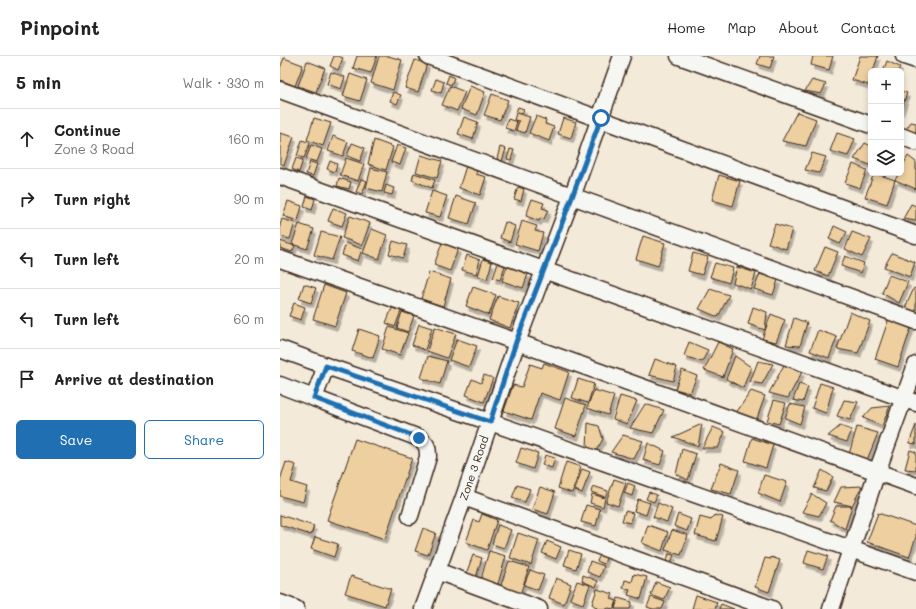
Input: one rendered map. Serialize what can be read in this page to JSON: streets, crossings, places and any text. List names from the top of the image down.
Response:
{
  "streets": {
    "street": ["Zone 3 Road"]
  },
  "page": {
    "header": "Pinpoint",
    "nav": [
      "Home",
      "Map",
      "About",
      "Contact"
    ],
    "heading": ["5 min", "Walk · 330 m"],
    "map_buttons": ["+", "−"],
    "list": [
      ["Continue", "Zone 3 Road", "160 m"],
      ["Turn right", "90 m"],
      ["Turn left", "20 m"],
      ["Turn left", "60 m"],
      "Arrive at destination"
    ],
    "buttons": ["Save", "Share"]
  }
}
